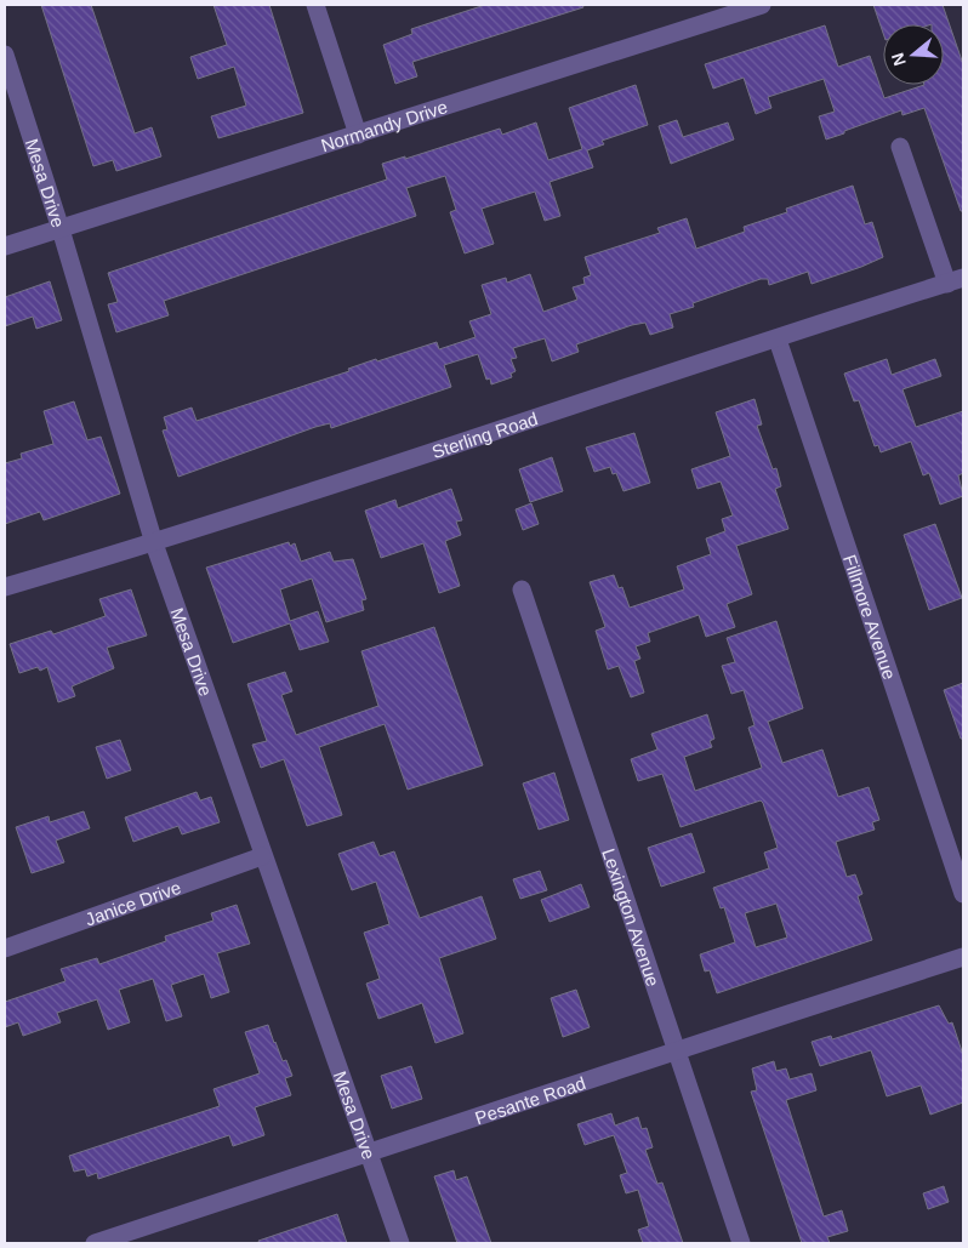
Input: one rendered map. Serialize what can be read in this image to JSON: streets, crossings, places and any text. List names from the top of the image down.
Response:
{
  "streets": {
    "street": [
      "Normandy Drive",
      "Mesa Drive",
      "Sterling Road",
      "Fillmore Avenue",
      "Janice Drive",
      "Lexington Avenue",
      "Pesante Road"
    ]
  },
  "crossings": [
    ["Normandy Drive", "Mesa Drive"],
    ["Mesa Drive", "Sterling Road"],
    ["Mesa Drive", "Janice Drive"],
    ["Mesa Drive", "Pesante Road"],
    ["Sterling Road", "Fillmore Avenue"],
    ["Lexington Avenue", "Pesante Road"]
  ],
  "north": "left"
}
